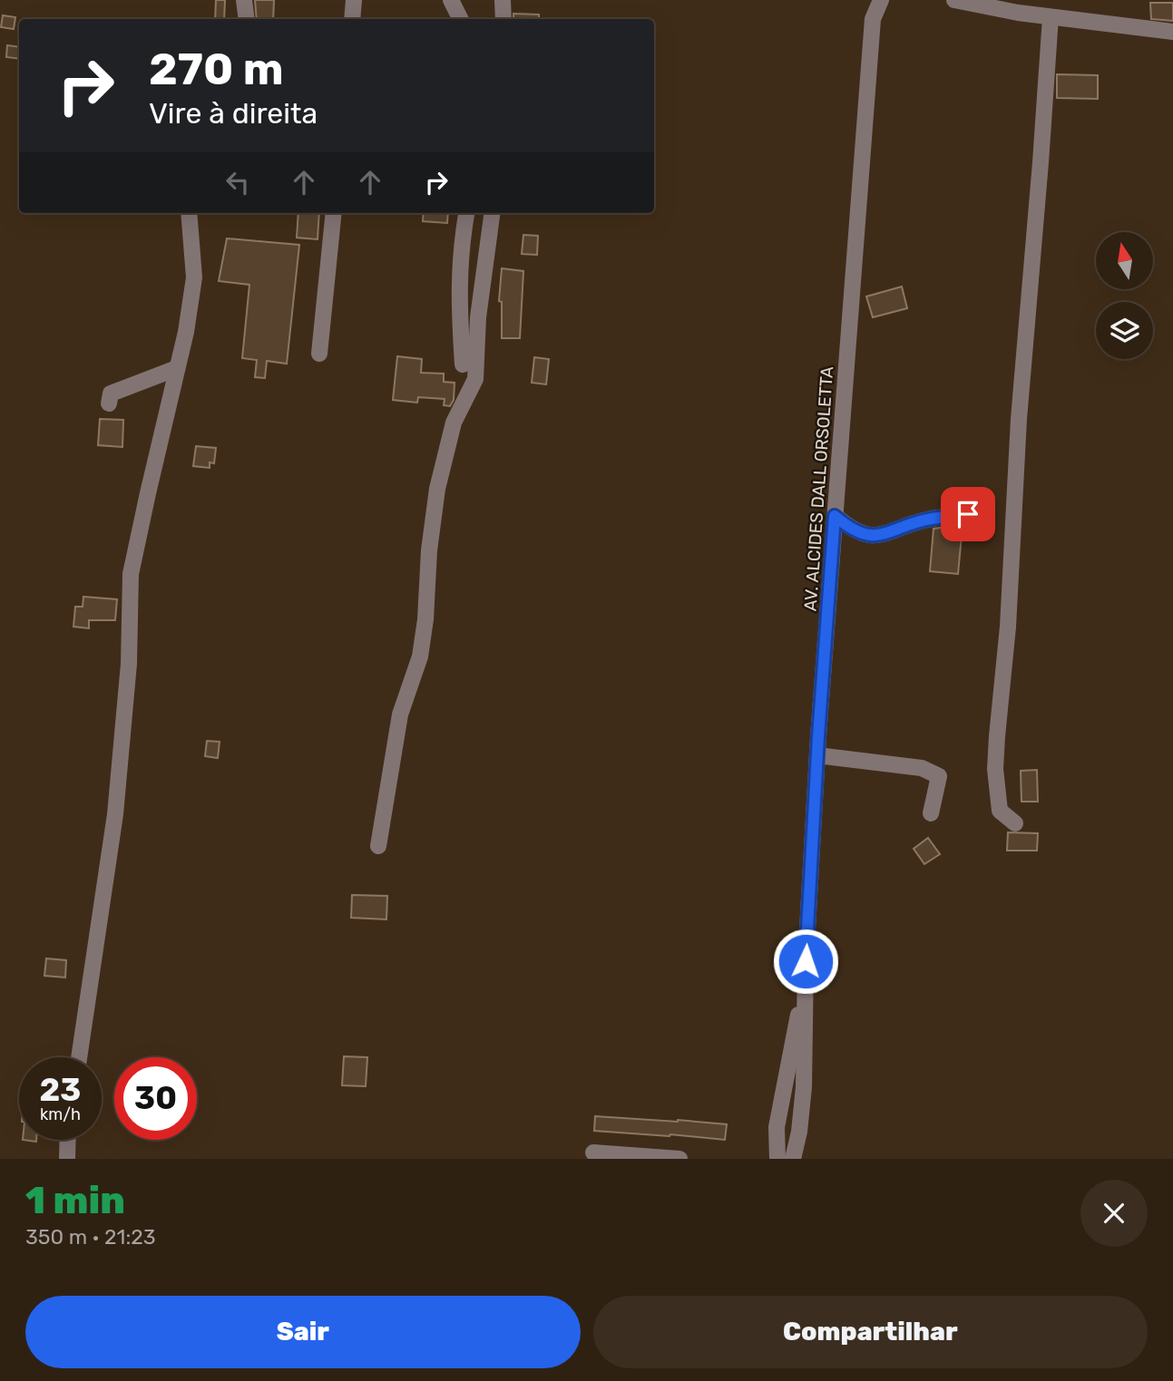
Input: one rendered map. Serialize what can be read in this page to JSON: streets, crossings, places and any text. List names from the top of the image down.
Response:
{
  "streets": {
    "street": ["AV. ALCIDES DALL ORSOLETTA"]
  },
  "north": "top",
  "page": {
    "turn": ["270 m", "Vire à direita"],
    "speed": "23 km/h",
    "limit": "30",
    "heading": ["1 min", "350 m · 21:23"],
    "buttons": ["Sair", "Compartilhar"]
  }
}
